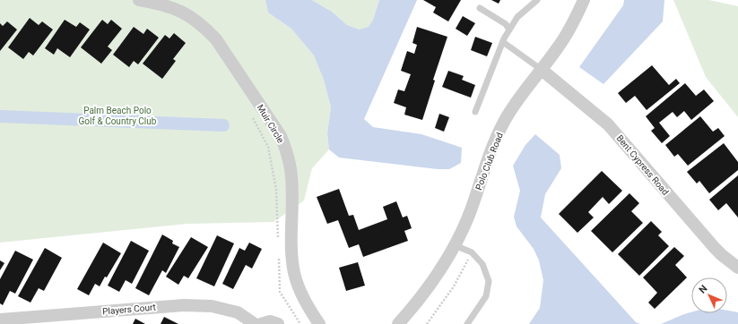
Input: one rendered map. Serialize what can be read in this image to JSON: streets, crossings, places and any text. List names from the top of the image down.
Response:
{
  "streets": {
    "street": [
      "Muir Circle",
      "Polo Club Road",
      "Bent Cypress Road",
      "Players Court"
    ]
  },
  "crossings": [
    ["Polo Club Road", "Bent Cypress Road"]
  ],
  "parks": ["Palm Beach Polo Golf & Country Club"],
  "north": "top left"
}
